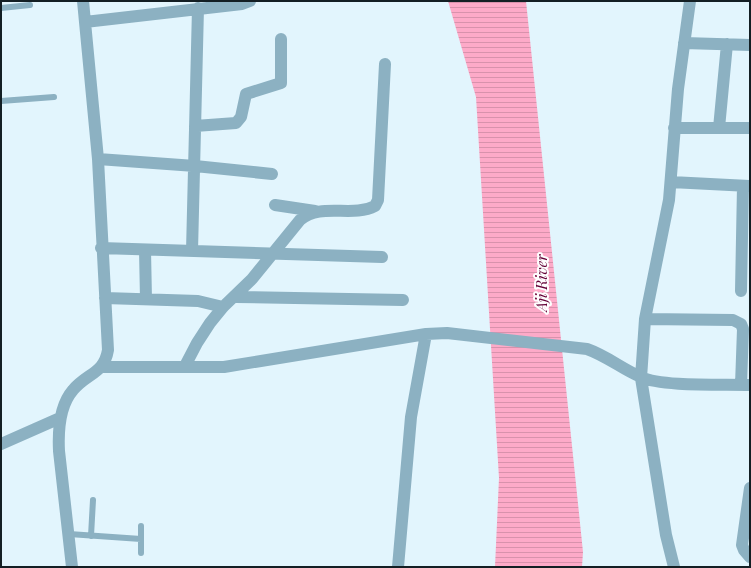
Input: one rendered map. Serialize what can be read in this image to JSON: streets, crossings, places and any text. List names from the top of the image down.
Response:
{
  "water": ["Aji River"]
}
